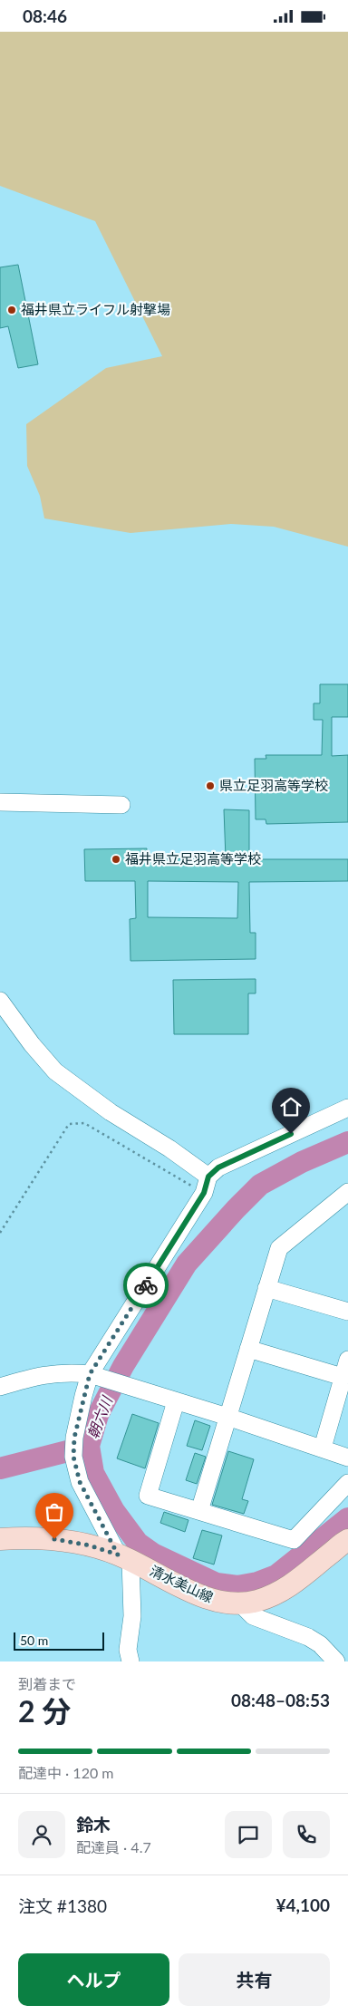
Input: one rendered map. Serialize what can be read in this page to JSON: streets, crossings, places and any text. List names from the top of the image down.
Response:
{
  "streets": {
    "main road": ["清水美山線"]
  },
  "water": ["朝六川"],
  "places": ["福井県立ライフル射撃場", "県立足羽高等学校", "福井県立足羽高等学校"],
  "scale_bar": "50 m",
  "page": {
    "status": "08:46",
    "scale": "50 m",
    "heading": ["2 分", "到着まで", "08:48–08:53"],
    "panel": [
      "鈴木",
      "配達員 · 4.7",
      "注文 #1380",
      "¥4,100"
    ],
    "bar": "配達中 · 120 m",
    "buttons": ["ヘルプ", "共有"]
  }
}
